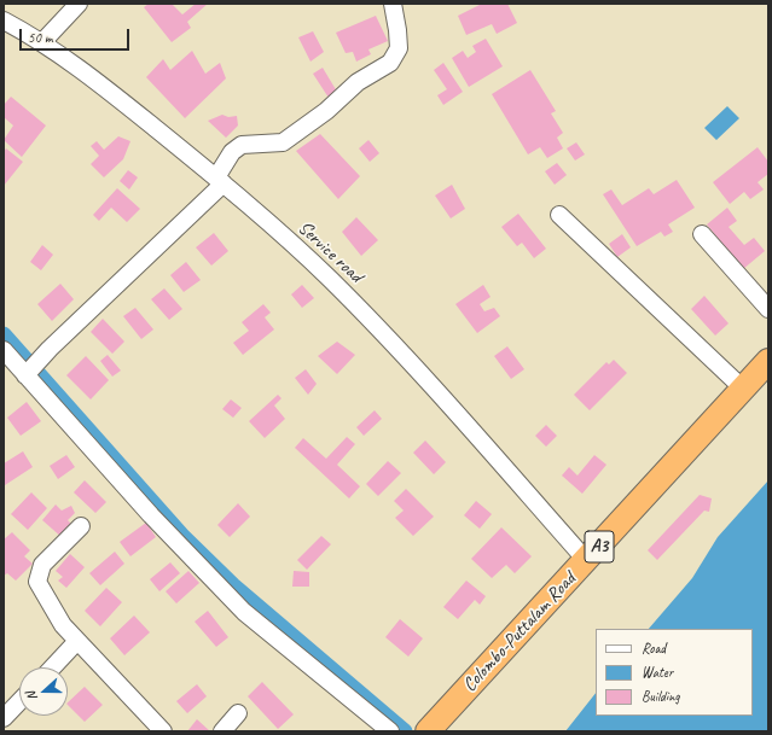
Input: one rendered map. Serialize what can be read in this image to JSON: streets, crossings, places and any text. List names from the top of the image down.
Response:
{
  "streets": {
    "highway": ["A3", "Colombo-Puttalam Road"],
    "street": ["Service road"]
  },
  "crossings": [
    ["Service road", "Colombo-Puttalam Road"]
  ],
  "legend": ["Road", "Water", "Building"],
  "scale_bar": "50 m",
  "north": "left"
}
